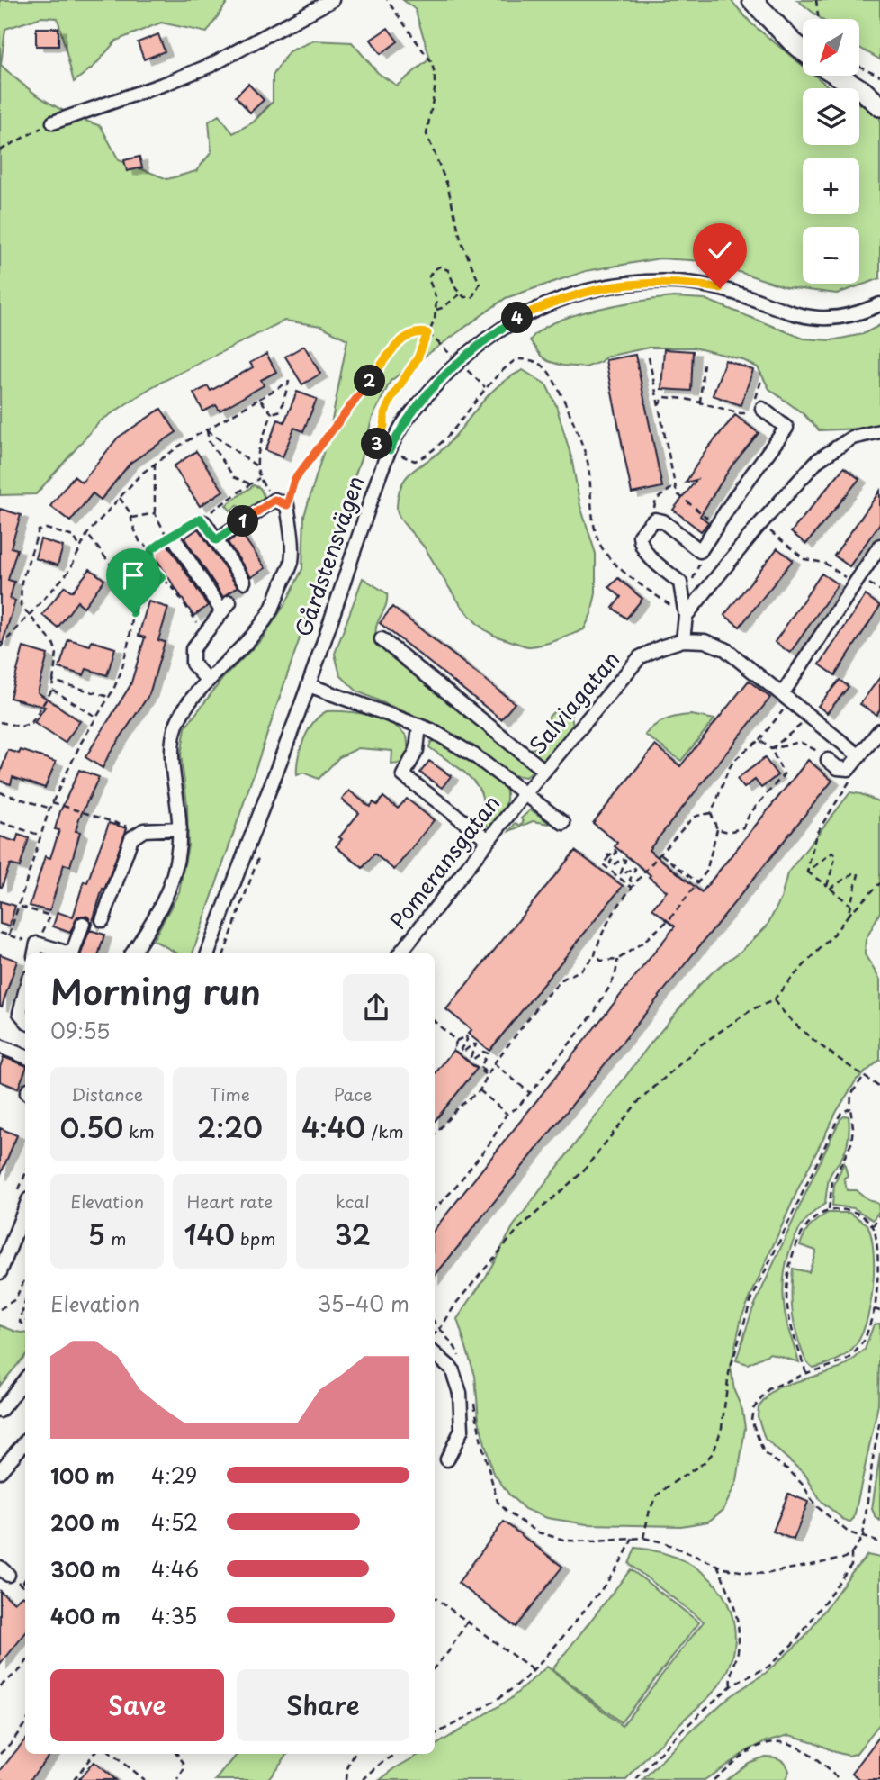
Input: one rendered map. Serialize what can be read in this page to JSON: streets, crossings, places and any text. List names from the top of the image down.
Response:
{
  "streets": {
    "street": ["Gårdstensvägen", "Salviagatan", "Pomeransgatan"]
  },
  "crossings": [
    ["Salviagatan", "Pomeransgatan"]
  ],
  "north": "bottom left",
  "page": {
    "map_buttons": ["+", "−"],
    "pins": [
      "4",
      "2",
      "3",
      "1"
    ],
    "heading": ["Morning run", "09:55"],
    "stats": [
      ["Distance", "0.50 km"],
      ["Time", "2:20"],
      ["Pace", "4:40 /km"],
      ["Elevation", "5 m"],
      ["Heart rate", "140 bpm"],
      ["kcal", "32"]
    ],
    "chart": ["Elevation", "35–40 m"],
    "list": [
      {
        "name": "100 m",
        "note": "4:29"
      },
      {
        "name": "200 m",
        "note": "4:52"
      },
      {
        "name": "300 m",
        "note": "4:46"
      },
      {
        "name": "400 m",
        "note": "4:35"
      }
    ],
    "buttons": ["Save", "Share"]
  }
}
